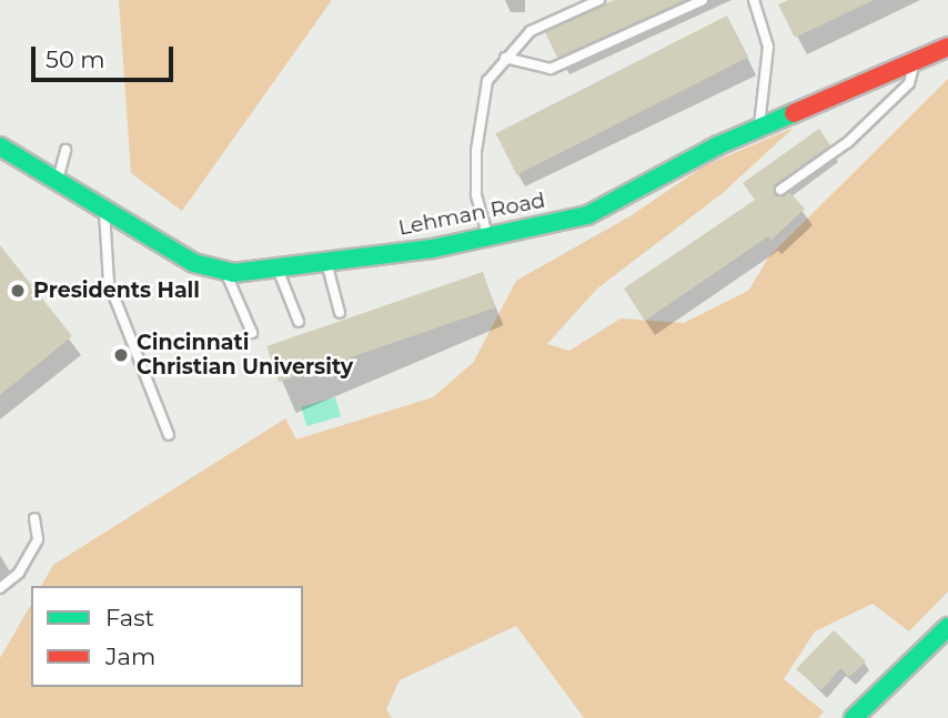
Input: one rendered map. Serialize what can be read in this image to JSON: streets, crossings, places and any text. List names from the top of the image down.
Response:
{
  "streets": {
    "street": ["Lehman Road"]
  },
  "places": ["Presidents Hall", "Cincinnati Christian University"],
  "legend": ["Fast", "Jam"],
  "scale_bar": "50 m"
}
